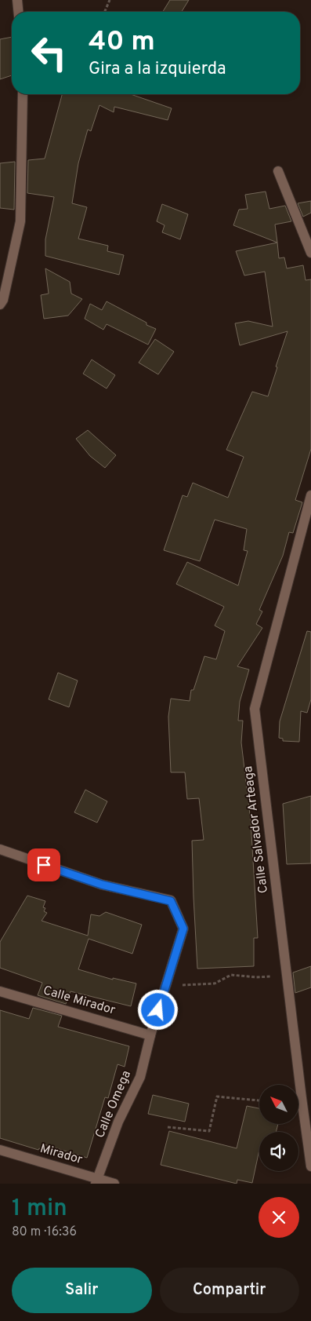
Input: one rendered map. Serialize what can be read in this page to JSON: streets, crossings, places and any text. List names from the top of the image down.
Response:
{
  "streets": {
    "street": [
      "Calle Salvador Arteaga",
      "Calle Mirador",
      "Calle Omega",
      "Mirador"
    ]
  },
  "crossings": [
    ["Calle Mirador", "Calle Omega"],
    ["Calle Omega", "Mirador"]
  ],
  "north": "top left",
  "page": {
    "turn": ["40 m", "Gira a la izquierda"],
    "heading": ["1 min", "80 m · 16:36"],
    "buttons": ["Salir", "Compartir"]
  }
}
